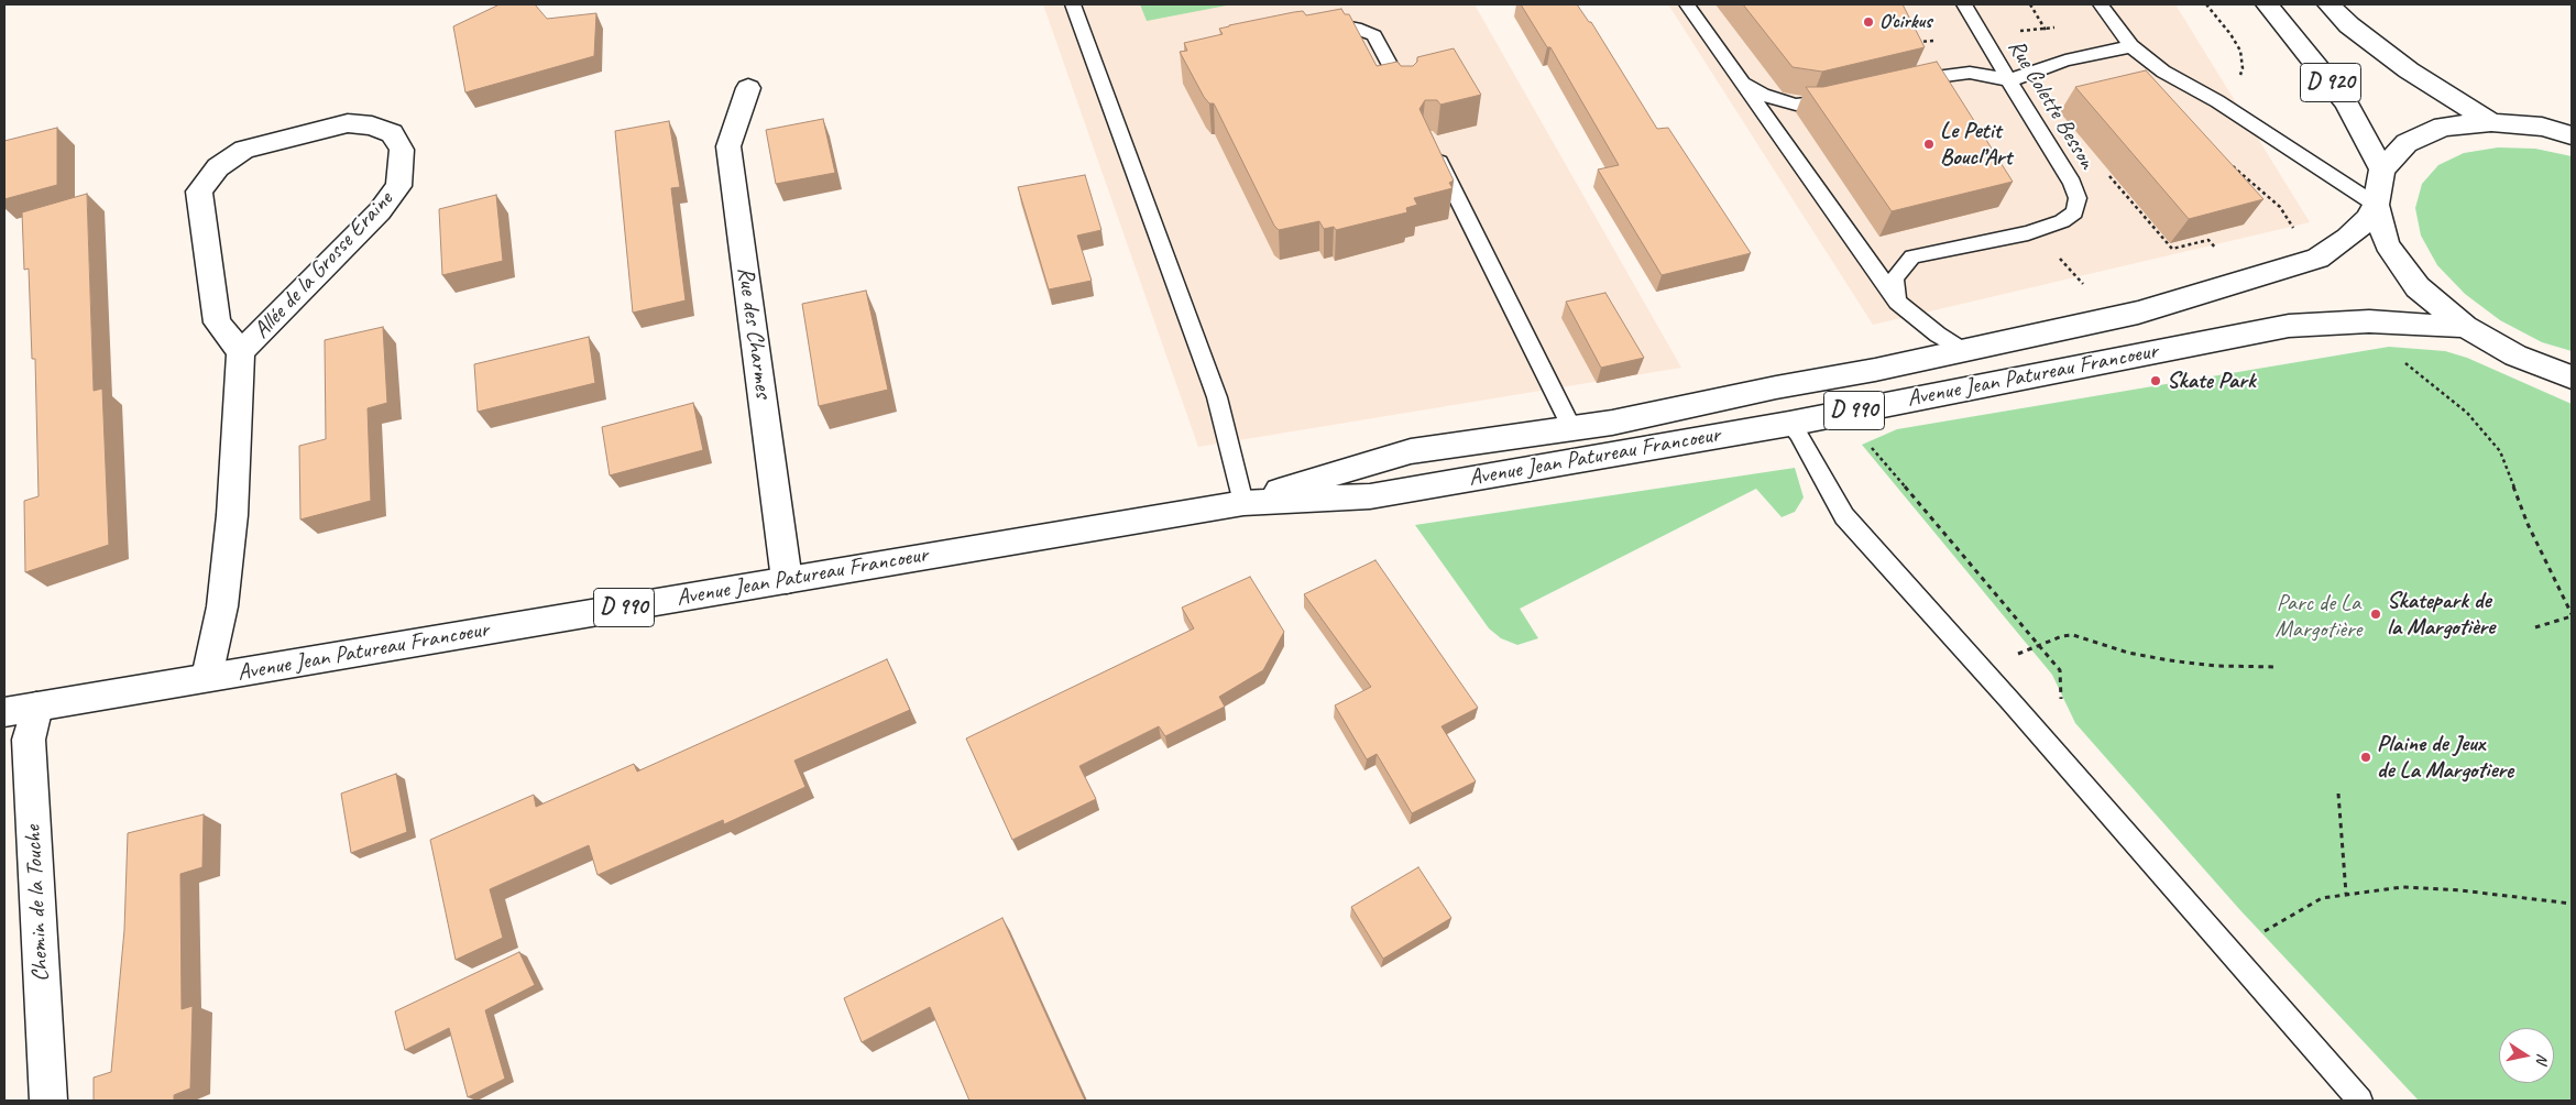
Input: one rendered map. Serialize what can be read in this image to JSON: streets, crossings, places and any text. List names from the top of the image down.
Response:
{
  "streets": {
    "main road": [
      "D 920",
      "Allée de la Grosse Eraine",
      "Rue des Charmes",
      "Avenue Jean Patureau Francoeur",
      "D 990",
      "Chemin de la Touche"
    ],
    "lane": ["Rue Colette Besson"]
  },
  "crossings": [
    ["Allée de la Grosse Eraine", "Avenue Jean Patureau Francoeur"],
    ["Rue des Charmes", "Avenue Jean Patureau Francoeur"],
    ["Avenue Jean Patureau Francoeur", "Chemin de la Touche"]
  ],
  "parks": ["Parc de La Margotière"],
  "places": [
    "O'cirkus",
    "Le Petit Boucl’Art",
    "Skate Park",
    "Skatepark de la Margotière",
    "Plaine de Jeux de La Margotiere"
  ],
  "north": "right"
}
